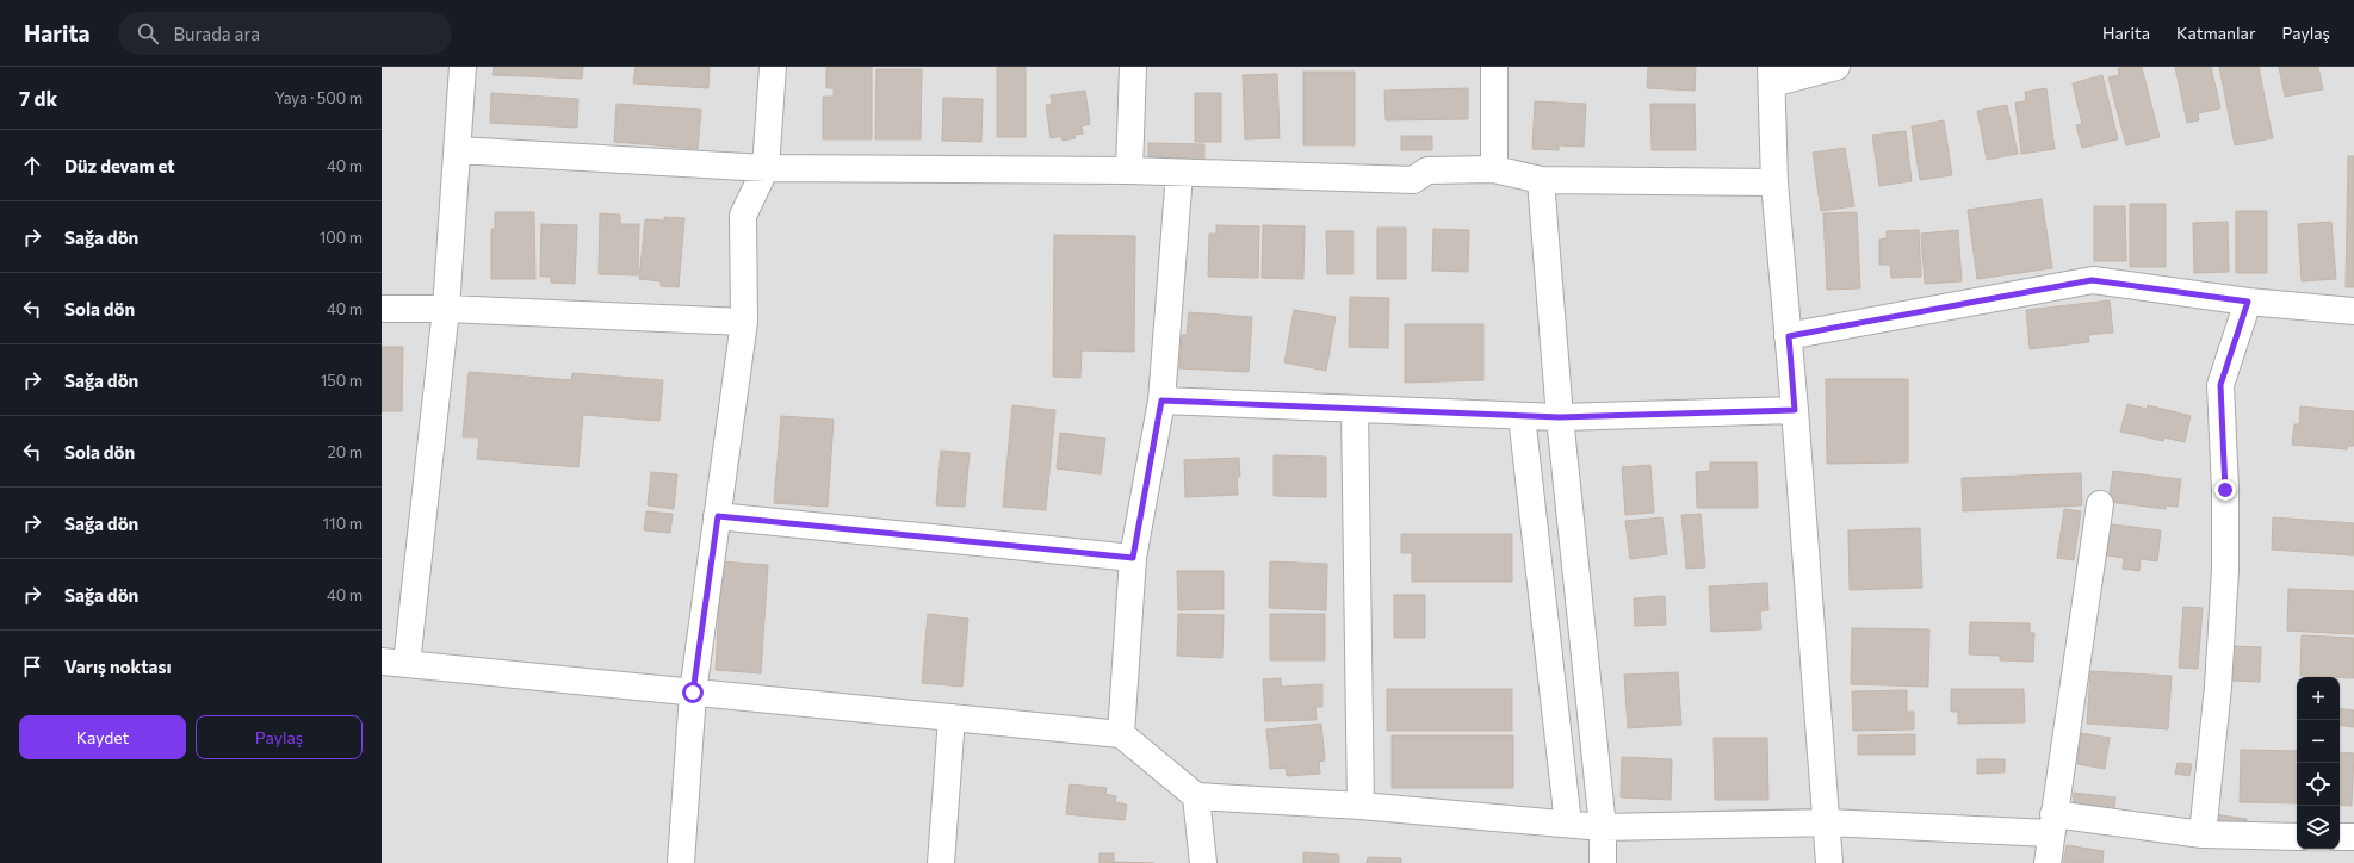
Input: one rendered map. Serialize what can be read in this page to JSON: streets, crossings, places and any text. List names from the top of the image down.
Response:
{
  "page": {
    "header": "Harita",
    "search": "Burada ara",
    "nav": ["Harita", "Katmanlar", "Paylaş"],
    "heading": ["7 dk", "Yaya · 500 m"],
    "list": [
      ["Düz devam et", "40 m"],
      ["Sağa dön", "100 m"],
      ["Sola dön", "40 m"],
      ["Sağa dön", "150 m"],
      ["Sola dön", "20 m"],
      ["Sağa dön", "110 m"],
      ["Sağa dön", "40 m"],
      "Varış noktası"
    ],
    "map_buttons": ["+", "−"],
    "buttons": ["Kaydet", "Paylaş"]
  }
}
